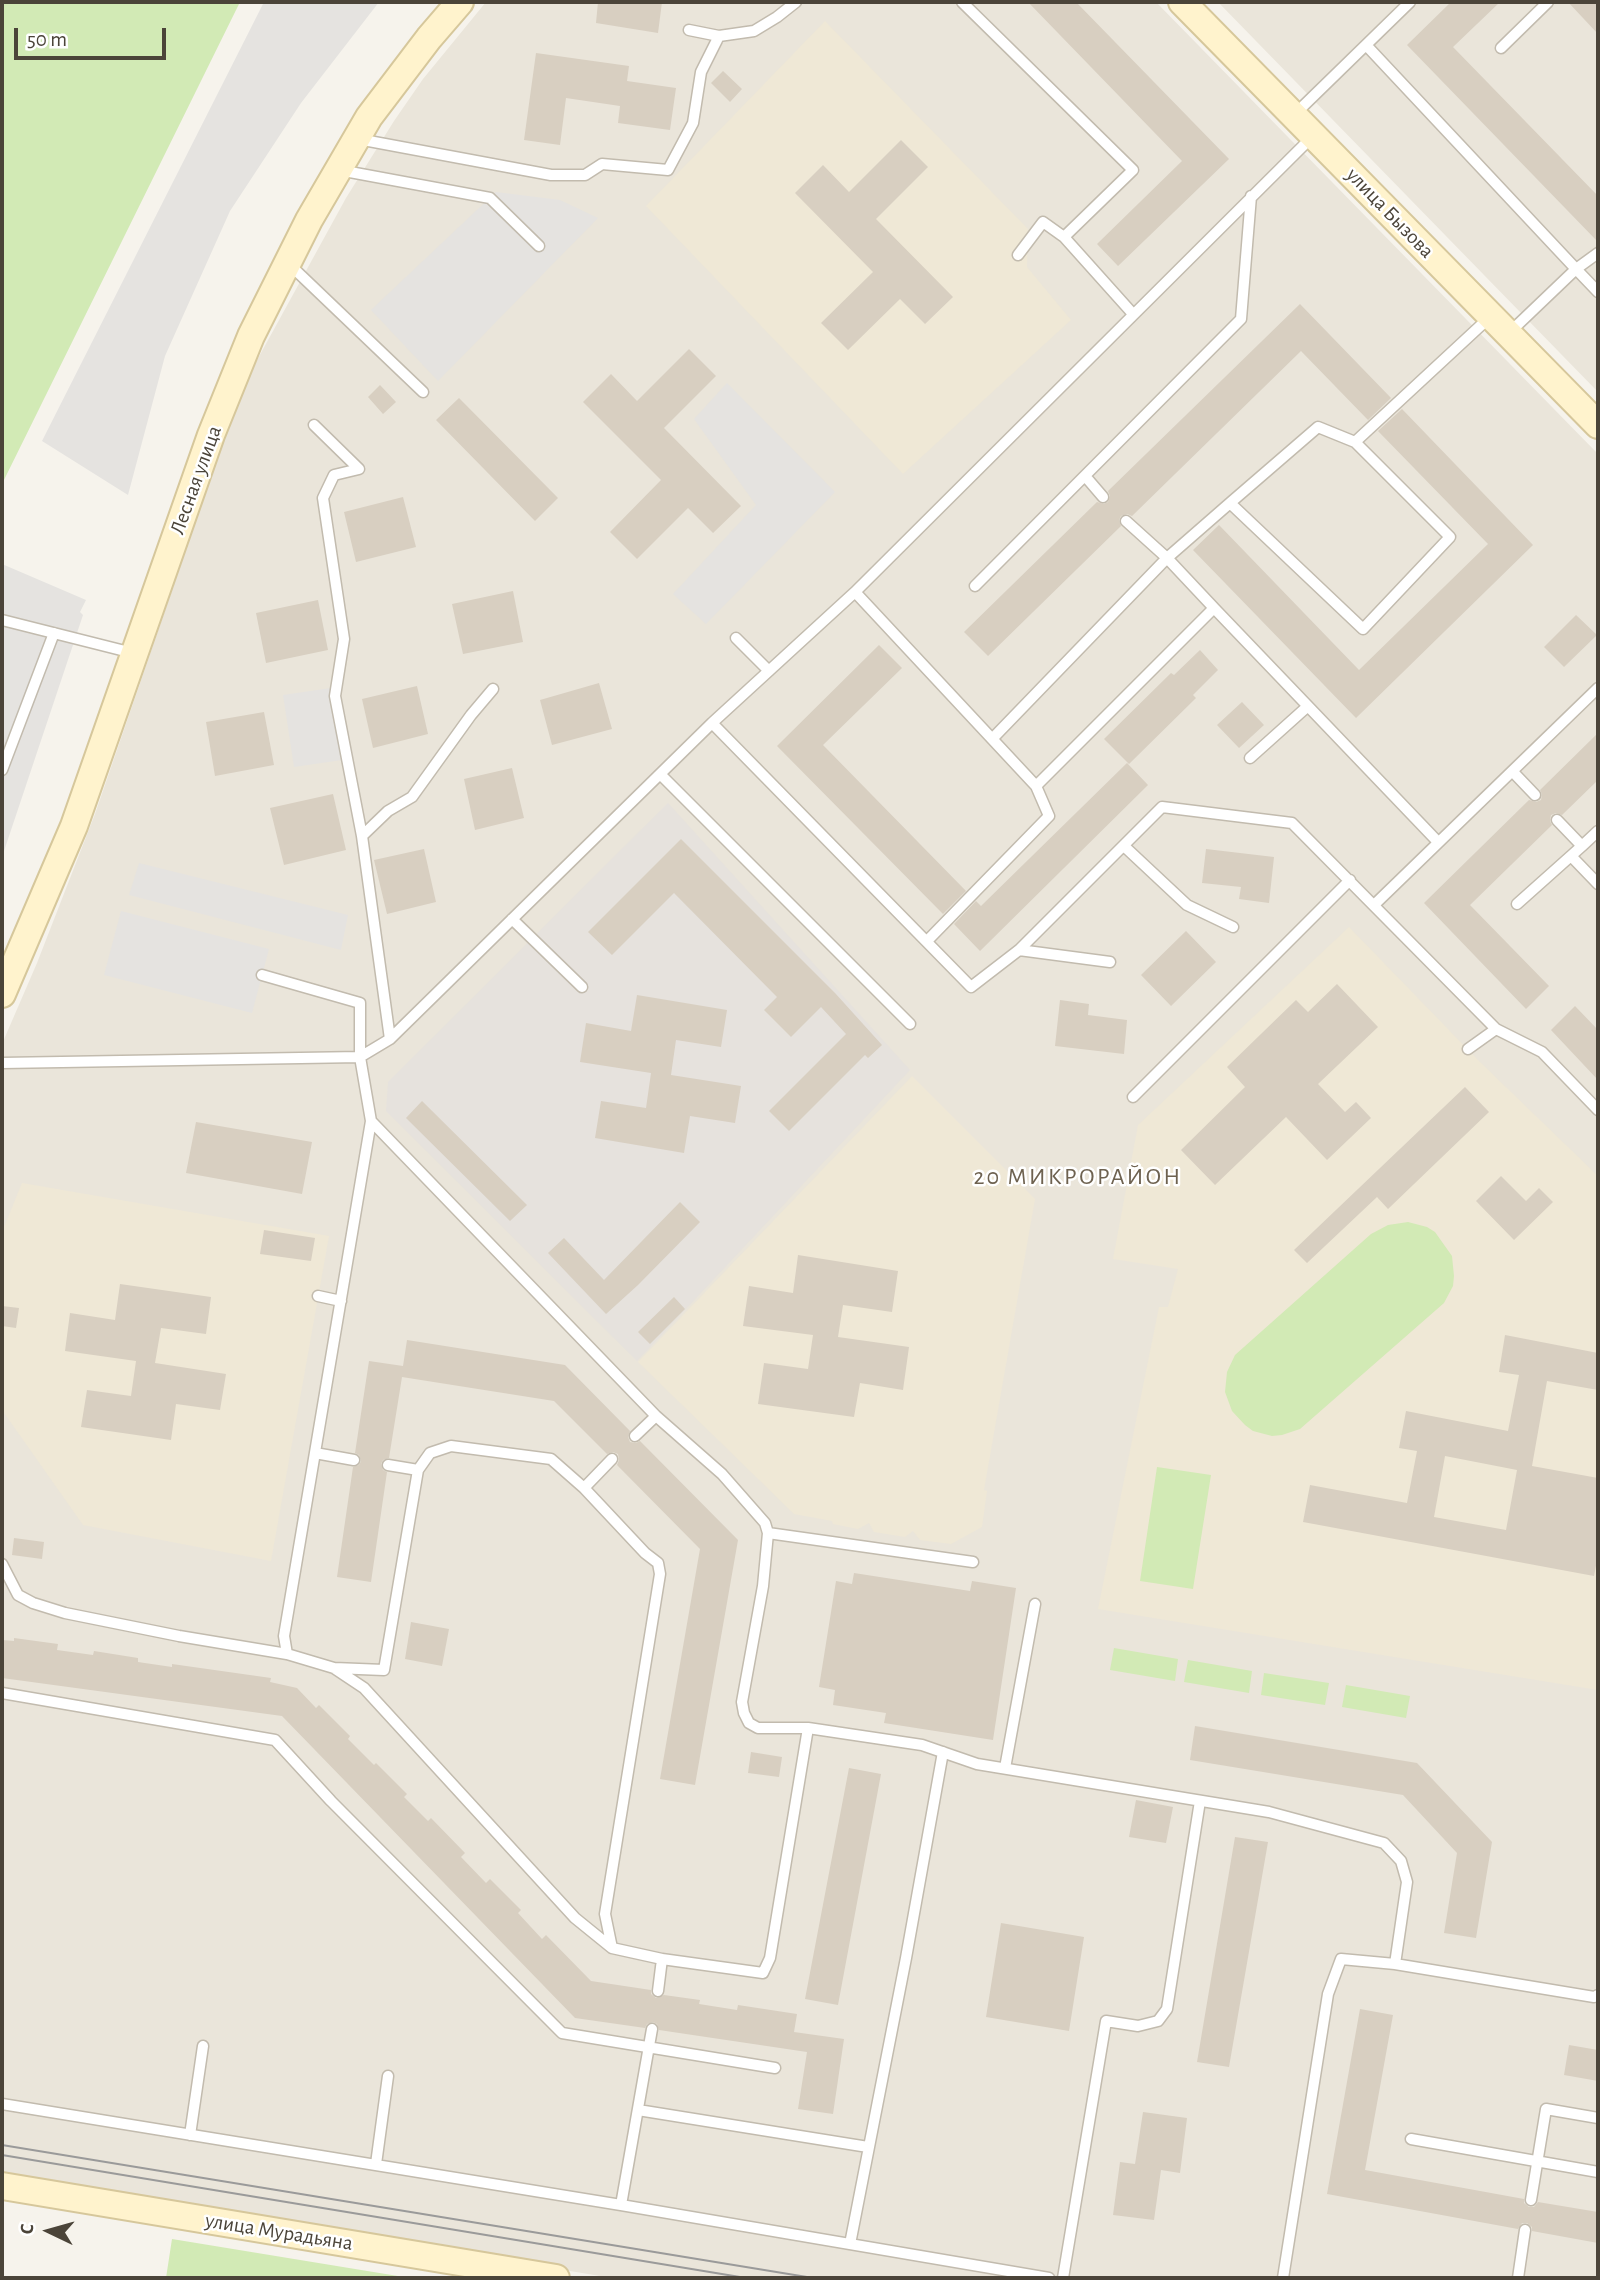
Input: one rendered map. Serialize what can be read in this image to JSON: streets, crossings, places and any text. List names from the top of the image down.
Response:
{
  "streets": {
    "main road": ["улица Бызова", "Лесная улица", "улица Мурадьяна"]
  },
  "districts": ["20 МИКРОРАЙОН"],
  "scale_bar": "50 m",
  "north": "left"
}
